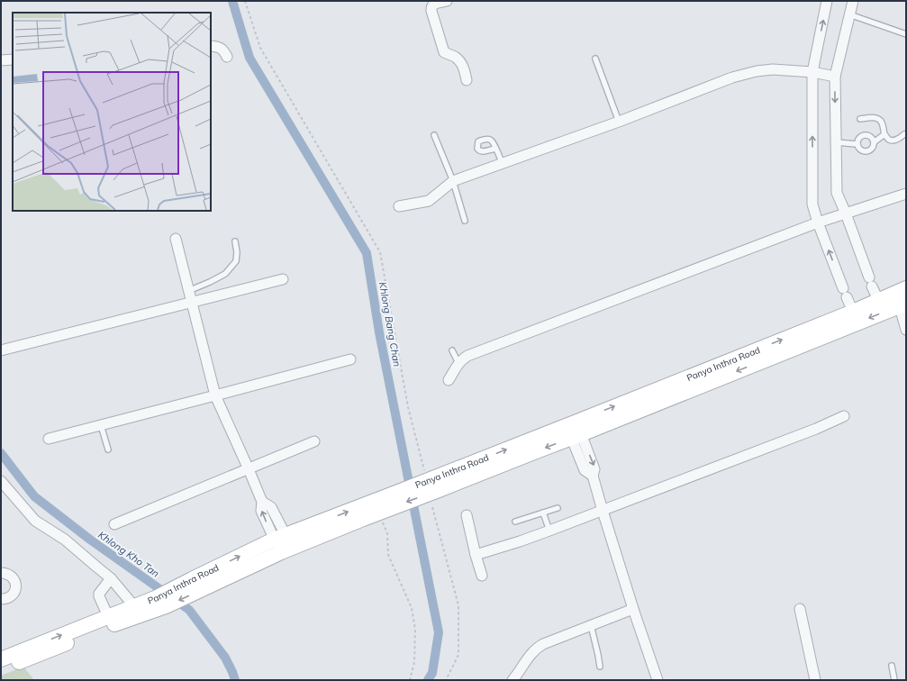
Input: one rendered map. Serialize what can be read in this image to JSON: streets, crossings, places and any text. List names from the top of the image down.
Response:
{
  "streets": {
    "main road": ["Panya Inthra Road"]
  },
  "water": ["Khlong Bang Chan", "Khlong Kho Tan"]
}
